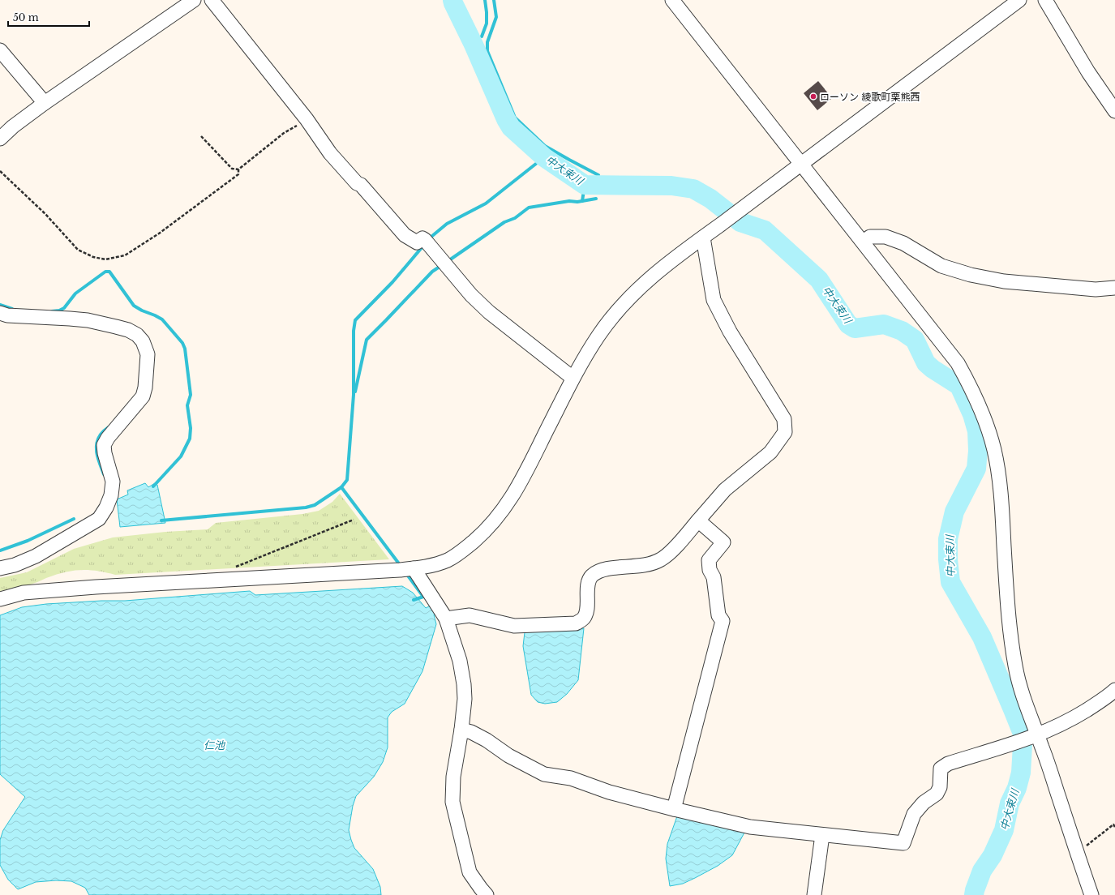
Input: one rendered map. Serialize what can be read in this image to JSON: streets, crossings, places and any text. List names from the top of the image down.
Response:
{
  "water": ["中大束川", "仁池"],
  "places": ["ローソン 綾歌町栗熊西"],
  "scale_bar": "50 m"
}
